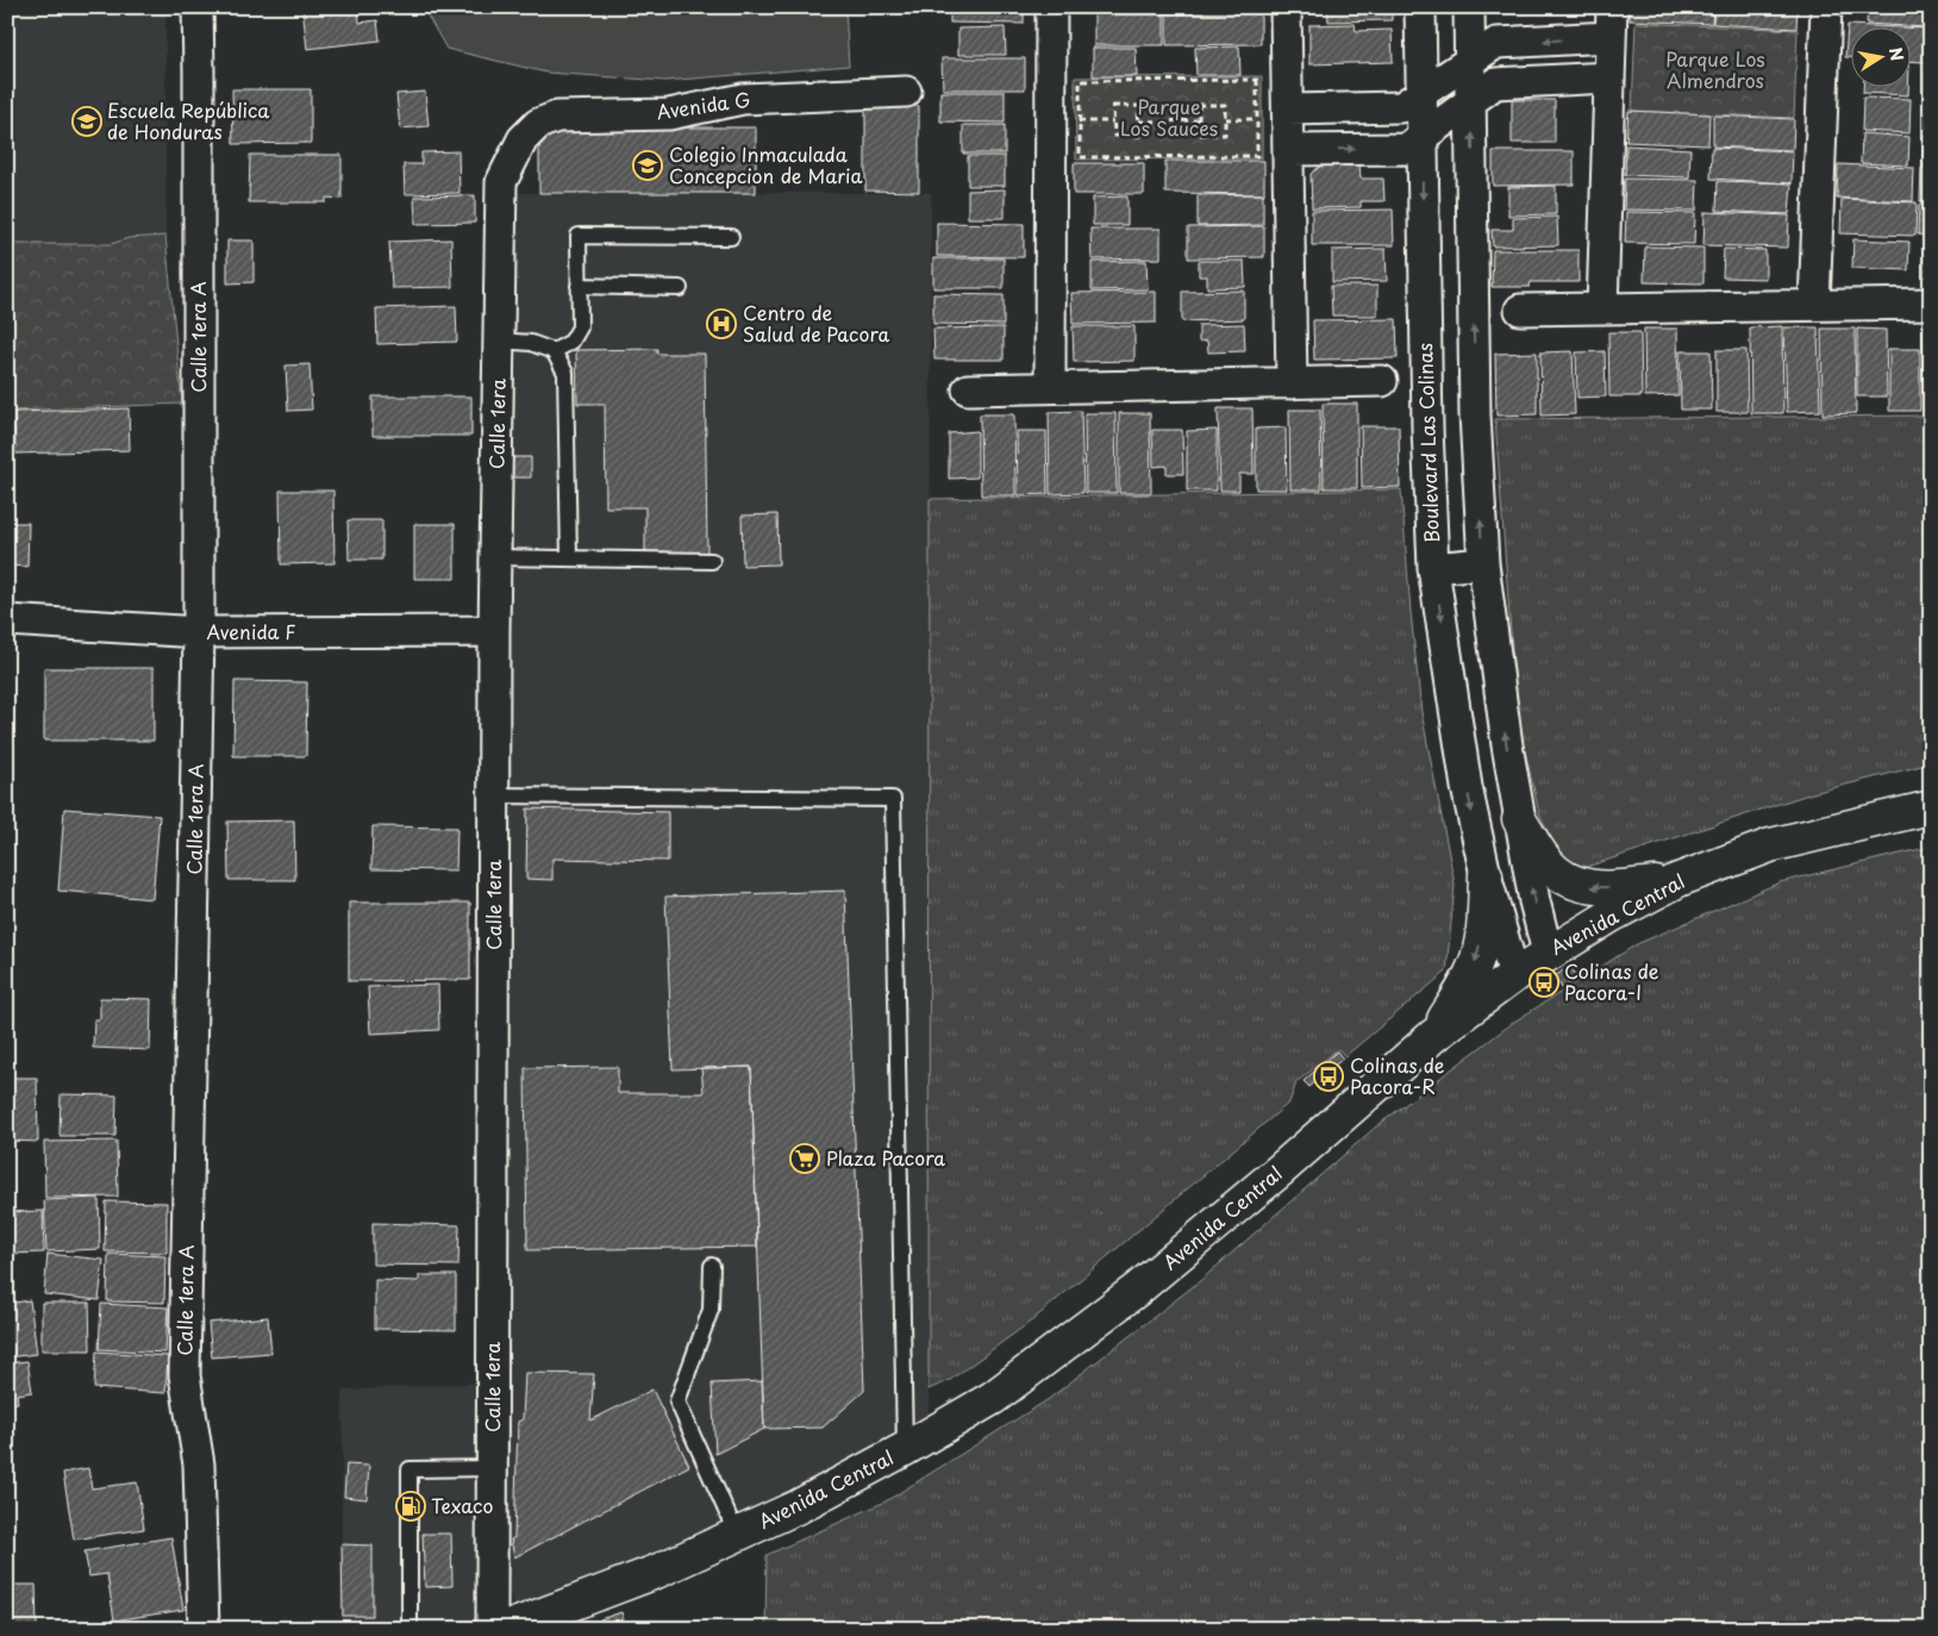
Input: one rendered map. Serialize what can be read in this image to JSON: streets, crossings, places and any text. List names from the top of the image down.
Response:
{
  "streets": {
    "street": [
      "Avenida G",
      "Calle 1era A",
      "Calle 1era",
      "Boulevard Las Colinas",
      "Avenida F",
      "Avenida Central"
    ]
  },
  "crossings": [
    ["Avenida G", "Calle 1era"],
    ["Calle 1era A", "Avenida F"],
    ["Calle 1era", "Avenida F"],
    ["Boulevard Las Colinas", "Avenida Central"]
  ],
  "parks": ["Parque Los Almendros", "Parque Los Sauces"],
  "places": {
    "school or university": ["Escuela República de Honduras", "Colegio Inmaculada Concepcion de Maria"],
    "hospital": ["Centro de Salud de Pacora"],
    "bus stop": ["Colinas de Pacora-I", "Colinas de Pacora-R"],
    "supermarket": ["Plaza Pacora"],
    "fuel station": ["Texaco"]
  },
  "north": "right"
}
